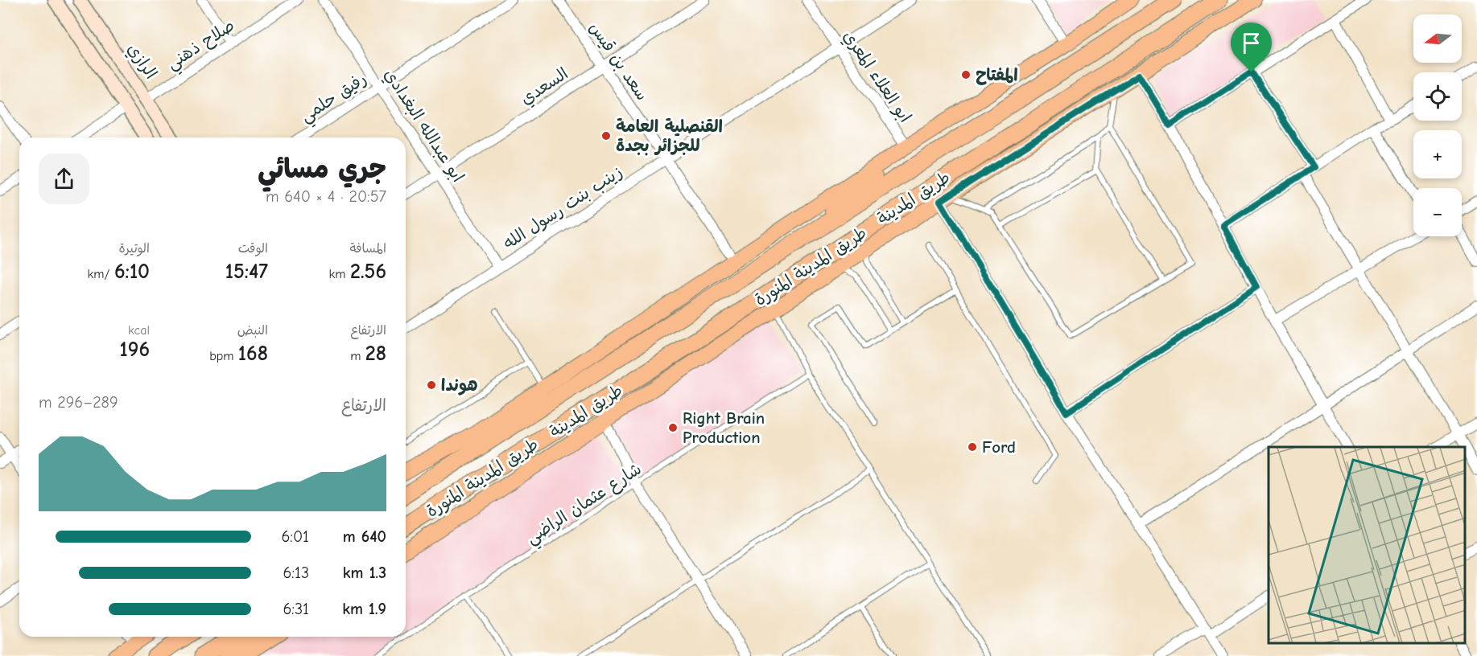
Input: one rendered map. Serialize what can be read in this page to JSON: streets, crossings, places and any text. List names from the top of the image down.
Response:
{
  "streets": {
    "highway": ["طريق المدينة المنورة"],
    "main road": ["طريق المدينة"],
    "street": [
      "صلاح ذهني",
      "الرازي",
      "سعد بن قيس",
      "ابو العلاء المعري",
      "السعدي",
      "رفيق حلمي",
      "ابو عبدالله البغدادي",
      "زينب بنت رسول الله"
    ],
    "lane": ["شارع عثمان الراضي"]
  },
  "crossings": [
    ["صلاح ذهني", "الرازي"],
    ["سعد بن قيس", "السعدي"],
    ["سعد بن قيس", "زينب بنت رسول الله"],
    ["ابو العلاء المعري", "زينب بنت رسول الله"],
    ["السعدي", "ابو عبدالله البغدادي"],
    ["رفيق حلمي", "ابو عبدالله البغدادي"],
    ["ابو عبدالله البغدادي", "زينب بنت رسول الله"]
  ],
  "places": [
    "المفتاح",
    "القنصلية العامة للجزائر بجدة",
    "هوندا",
    "Right Brain Production",
    "Ford"
  ],
  "north": "left",
  "page": {
    "map_buttons": ["+", "−"],
    "heading": ["جري مسائي", "20:57 · 4 × 640 m"],
    "stats": [
      ["المسافة", "2.56 km"],
      ["الوقت", "15:47"],
      ["الوتيرة", "6:10 /km"],
      ["الارتفاع", "28 m"],
      ["النبض", "168 bpm"],
      ["kcal", "196"]
    ],
    "chart": ["الارتفاع", "289–296 m"],
    "list": [
      {
        "name": "640 m",
        "note": "6:01"
      },
      {
        "name": "1.3 km",
        "note": "6:13"
      },
      {
        "name": "1.9 km",
        "note": "6:31"
      }
    ]
  }
}
